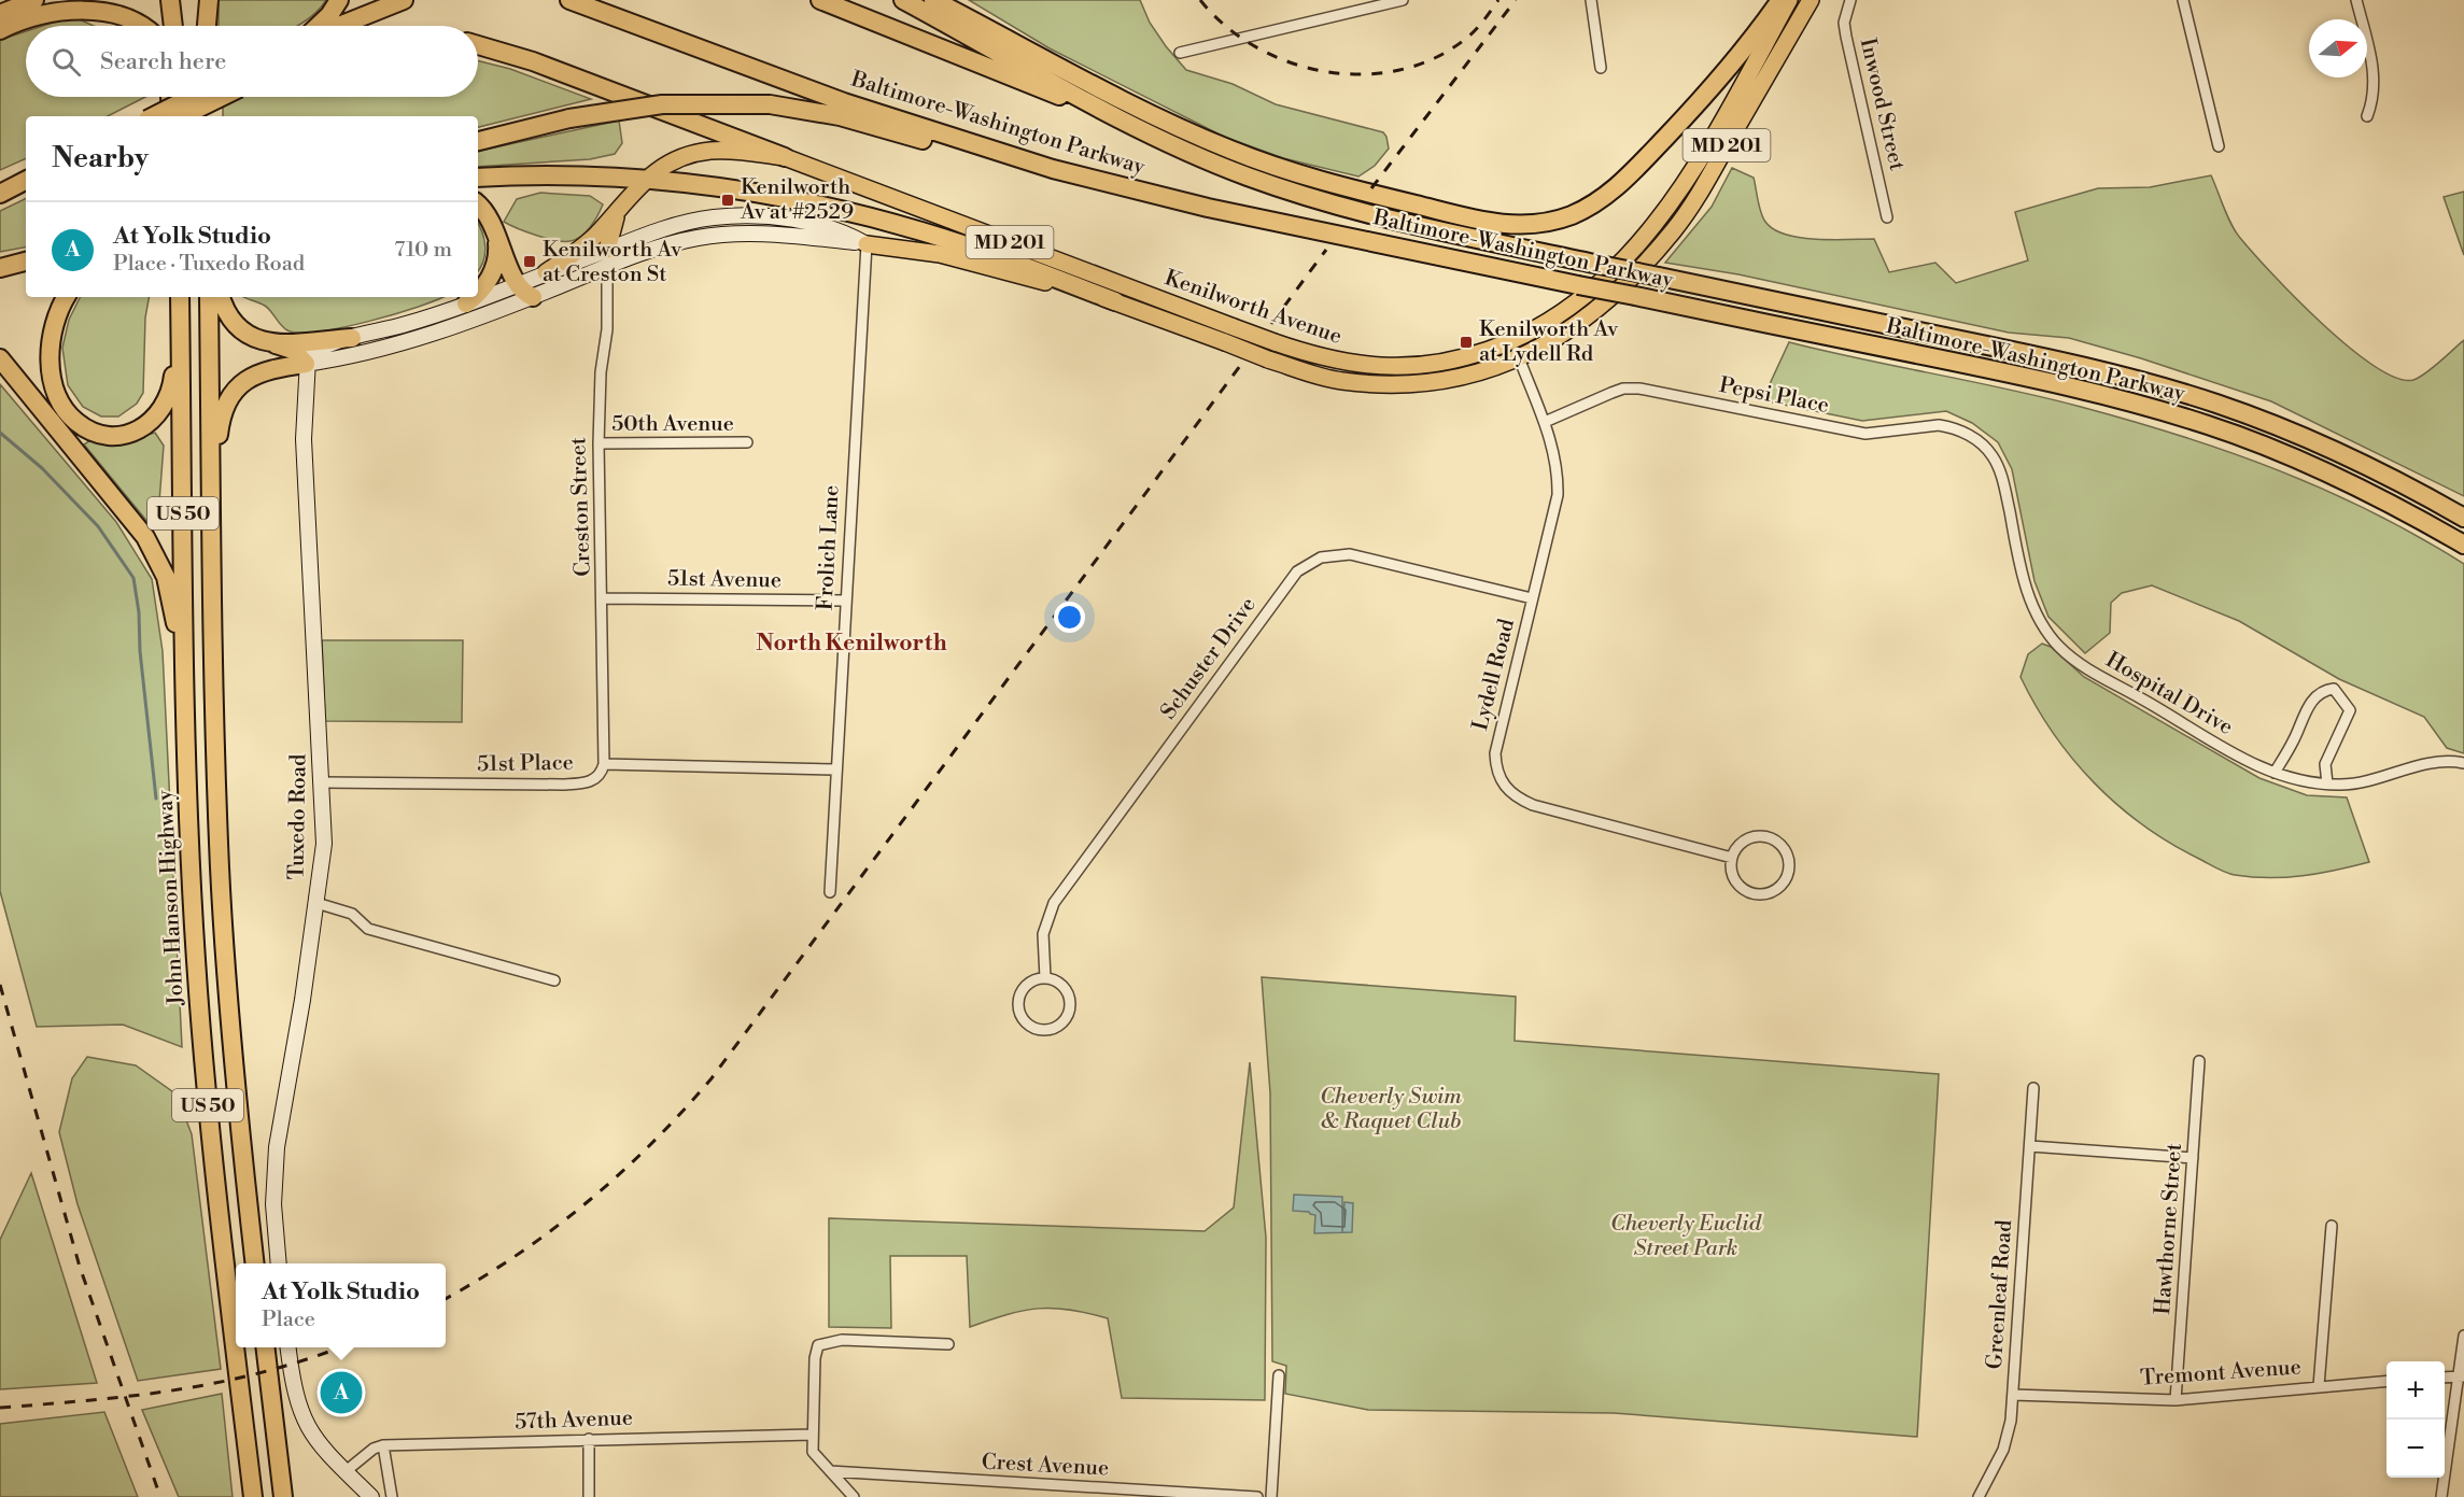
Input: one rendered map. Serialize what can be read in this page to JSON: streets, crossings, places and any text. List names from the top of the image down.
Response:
{
  "streets": {
    "highway": [
      "Baltimore-Washington Parkway",
      "MD 201",
      "US 50",
      "John Hanson Highway"
    ],
    "main road": ["Kenilworth Avenue", "Tuxedo Road"],
    "street": [
      "Inwood Street",
      "Pepsi Place",
      "50th Avenue",
      "Creston Street",
      "Frolich Lane",
      "51st Avenue",
      "Schuster Drive",
      "Lydell Road",
      "Hospital Drive",
      "51st Place",
      "Hawthorne Street",
      "Greenleaf Road",
      "Tremont Avenue",
      "57th Avenue",
      "Crest Avenue"
    ]
  },
  "crossings": [
    ["MD 201", "Kenilworth Avenue"],
    ["Kenilworth Avenue", "Creston Street"],
    ["Kenilworth Avenue", "Frolich Lane"],
    ["Kenilworth Avenue", "Lydell Road"],
    ["Kenilworth Avenue", "Tuxedo Road"],
    ["Pepsi Place", "Lydell Road"],
    ["Pepsi Place", "Hospital Drive"],
    ["50th Avenue", "Creston Street"],
    ["Creston Street", "51st Avenue"],
    ["Creston Street", "51st Place"],
    ["Frolich Lane", "51st Avenue"],
    ["Frolich Lane", "51st Place"],
    ["Schuster Drive", "Lydell Road"],
    ["51st Place", "Tuxedo Road"],
    ["Hawthorne Street", "Tremont Avenue"],
    ["Greenleaf Road", "Tremont Avenue"]
  ],
  "districts": ["North Kenilworth"],
  "parks": ["Cheverly Swim & Raquet Club", "Cheverly Euclid Street Park"],
  "places": {
    "transit": ["Kenilworth Av at #2529", "Kenilworth Av at Creston St", "Kenilworth Av at Lydell Rd"]
  },
  "north": "right",
  "page": {
    "search": "Search here",
    "heading": "Nearby",
    "list": [
      {
        "mark": "A",
        "name": "At Yolk Studio",
        "note": "Place · Tuxedo Road",
        "value": "710 m"
      }
    ],
    "popup": ["At Yolk Studio", "Place"],
    "map_buttons": ["+", "−"],
    "pins": "A"
  }
}
